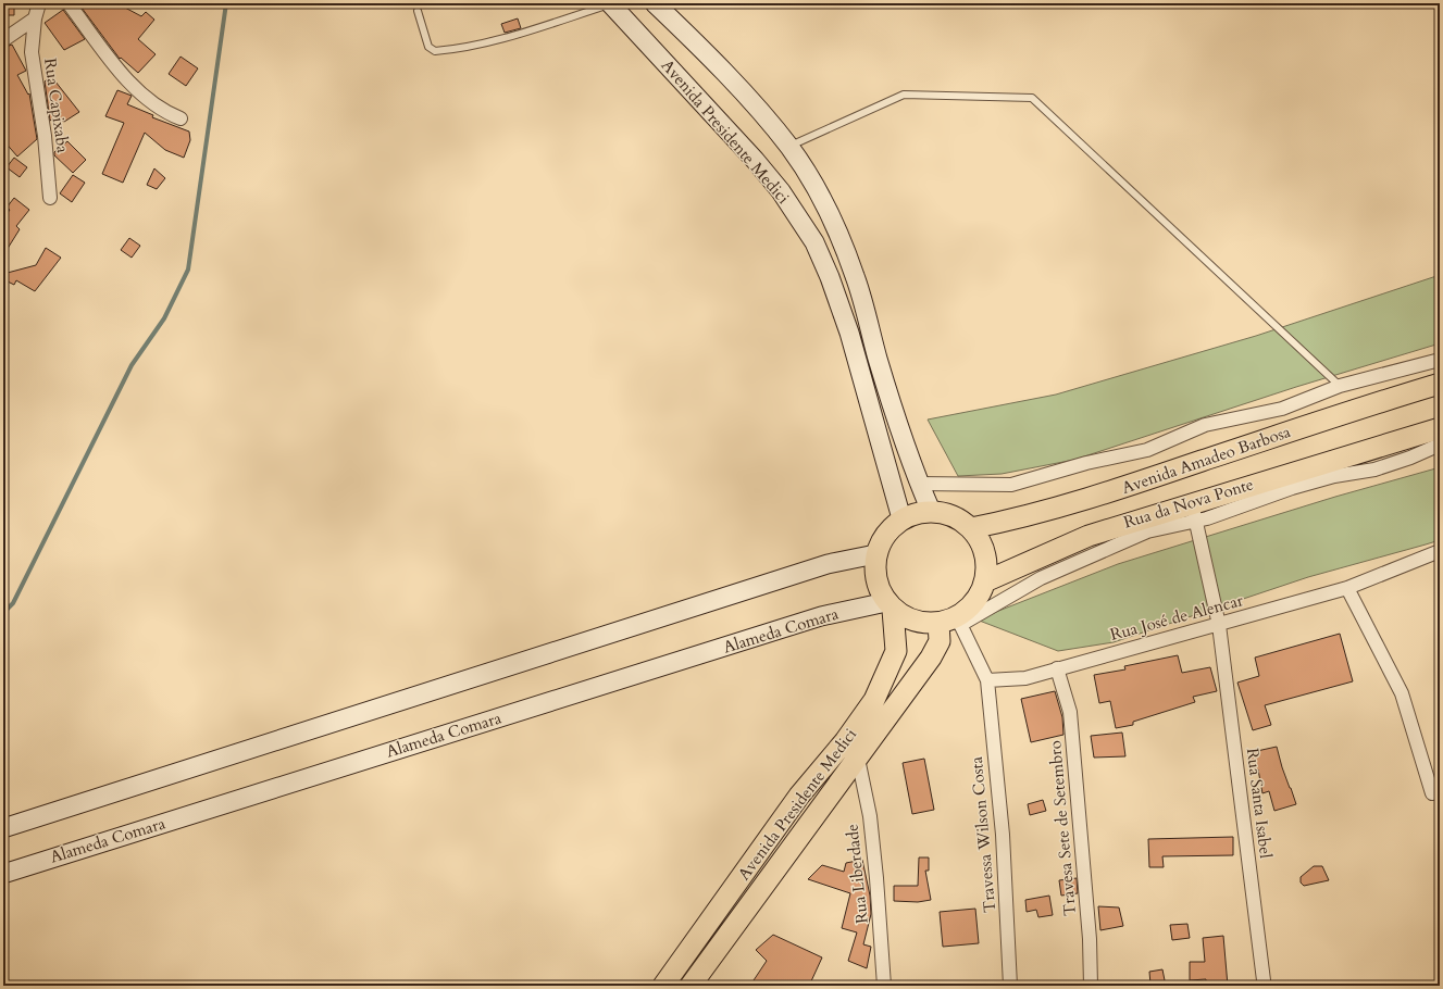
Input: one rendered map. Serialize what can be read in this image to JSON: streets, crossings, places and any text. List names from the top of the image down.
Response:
{
  "streets": {
    "main road": ["Avenida Presidente Medici", "Avenida Amadeo Barbosa"],
    "street": [
      "Rua Capixaba",
      "Rua da Nova Ponte",
      "Rua José de Alencar",
      "Alameda Comara",
      "Rua Santa Isabel",
      "Travesa Sete de Setembro",
      "Travessa Wilson Costa",
      "Rua Liberdade"
    ]
  },
  "crossings": [
    ["Avenida Presidente Medici", "Avenida Amadeo Barbosa"],
    ["Avenida Presidente Medici", "Rua da Nova Ponte"],
    ["Avenida Presidente Medici", "Alameda Comara"],
    ["Avenida Presidente Medici", "Rua Liberdade"],
    ["Avenida Amadeo Barbosa", "Rua da Nova Ponte"],
    ["Avenida Amadeo Barbosa", "Alameda Comara"],
    ["Rua da Nova Ponte", "Alameda Comara"],
    ["Rua da Nova Ponte", "Rua Santa Isabel"],
    ["Rua José de Alencar", "Rua Santa Isabel"],
    ["Rua José de Alencar", "Travesa Sete de Setembro"],
    ["Rua José de Alencar", "Travessa Wilson Costa"]
  ]
}
